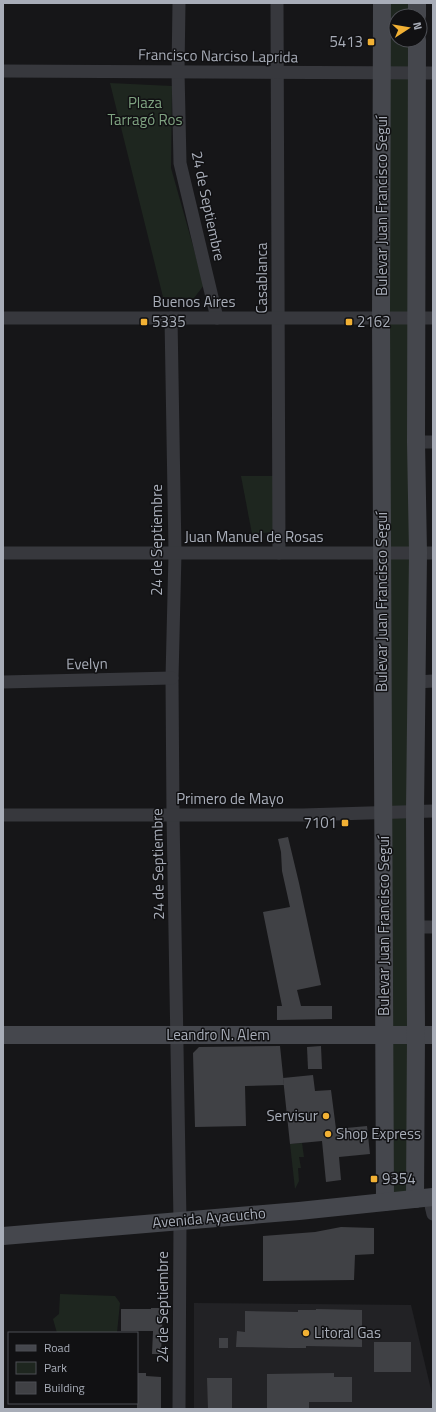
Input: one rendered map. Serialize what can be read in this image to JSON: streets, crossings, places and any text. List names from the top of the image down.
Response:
{
  "streets": {
    "main road": ["Bulevar Juan Francisco Seguí", "Leandro N. Alem", "Avenida Ayacucho"],
    "street": [
      "Francisco Narciso Laprida",
      "24 de Septiembre",
      "Casablanca",
      "Buenos Aires",
      "Juan Manuel de Rosas",
      "Evelyn",
      "Primero de Mayo"
    ]
  },
  "crossings": [
    ["Francisco Narciso Laprida", "24 de Septiembre"],
    ["Francisco Narciso Laprida", "Bulevar Juan Francisco Seguí"],
    ["Francisco Narciso Laprida", "Casablanca"],
    ["24 de Septiembre", "Buenos Aires"],
    ["24 de Septiembre", "Juan Manuel de Rosas"],
    ["24 de Septiembre", "Evelyn"],
    ["24 de Septiembre", "Primero de Mayo"],
    ["24 de Septiembre", "Leandro N. Alem"],
    ["24 de Septiembre", "Avenida Ayacucho"],
    ["Bulevar Juan Francisco Seguí", "Buenos Aires"],
    ["Bulevar Juan Francisco Seguí", "Juan Manuel de Rosas"],
    ["Bulevar Juan Francisco Seguí", "Primero de Mayo"],
    ["Bulevar Juan Francisco Seguí", "Leandro N. Alem"],
    ["Bulevar Juan Francisco Seguí", "Avenida Ayacucho"],
    ["Casablanca", "Buenos Aires"],
    ["Casablanca", "Juan Manuel de Rosas"]
  ],
  "parks": ["Plaza Tarragó Ros"],
  "places": {
    "transit": [
      "5413",
      "5335",
      "2162",
      "7101",
      "9354"
    ],
    "other": ["Servisur", "Shop Express", "Litoral Gas"]
  },
  "legend": ["Road", "Park", "Building"],
  "north": "right"
}
